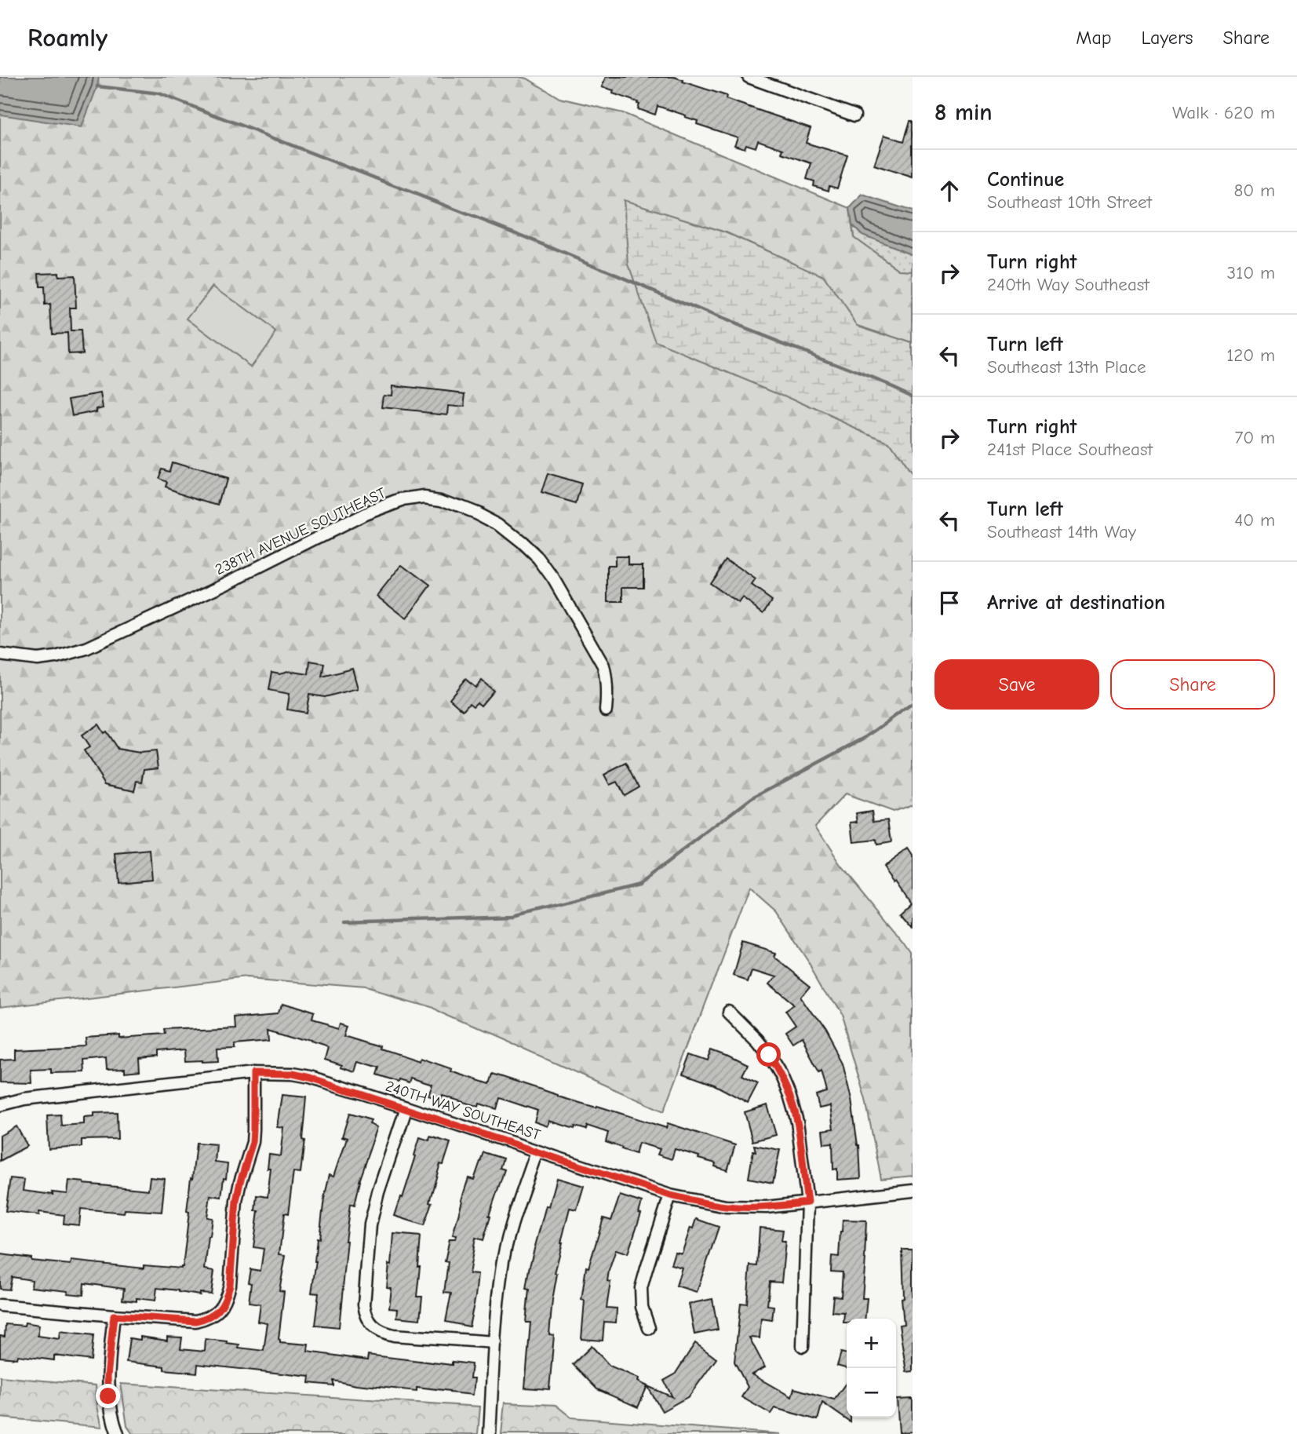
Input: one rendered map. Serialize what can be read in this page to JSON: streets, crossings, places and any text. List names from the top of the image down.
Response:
{
  "streets": {
    "street": ["238TH AVENUE SOUTHEAST", "240TH WAY SOUTHEAST"]
  },
  "page": {
    "header": "Roamly",
    "nav": ["Map", "Layers", "Share"],
    "heading": ["8 min", "Walk · 620 m"],
    "list": [
      ["Continue", "Southeast 10th Street", "80 m"],
      ["Turn right", "240th Way Southeast", "310 m"],
      ["Turn left", "Southeast 13th Place", "120 m"],
      ["Turn right", "241st Place Southeast", "70 m"],
      ["Turn left", "Southeast 14th Way", "40 m"],
      "Arrive at destination"
    ],
    "buttons": ["Save", "Share"],
    "map_buttons": ["+", "−"]
  }
}
